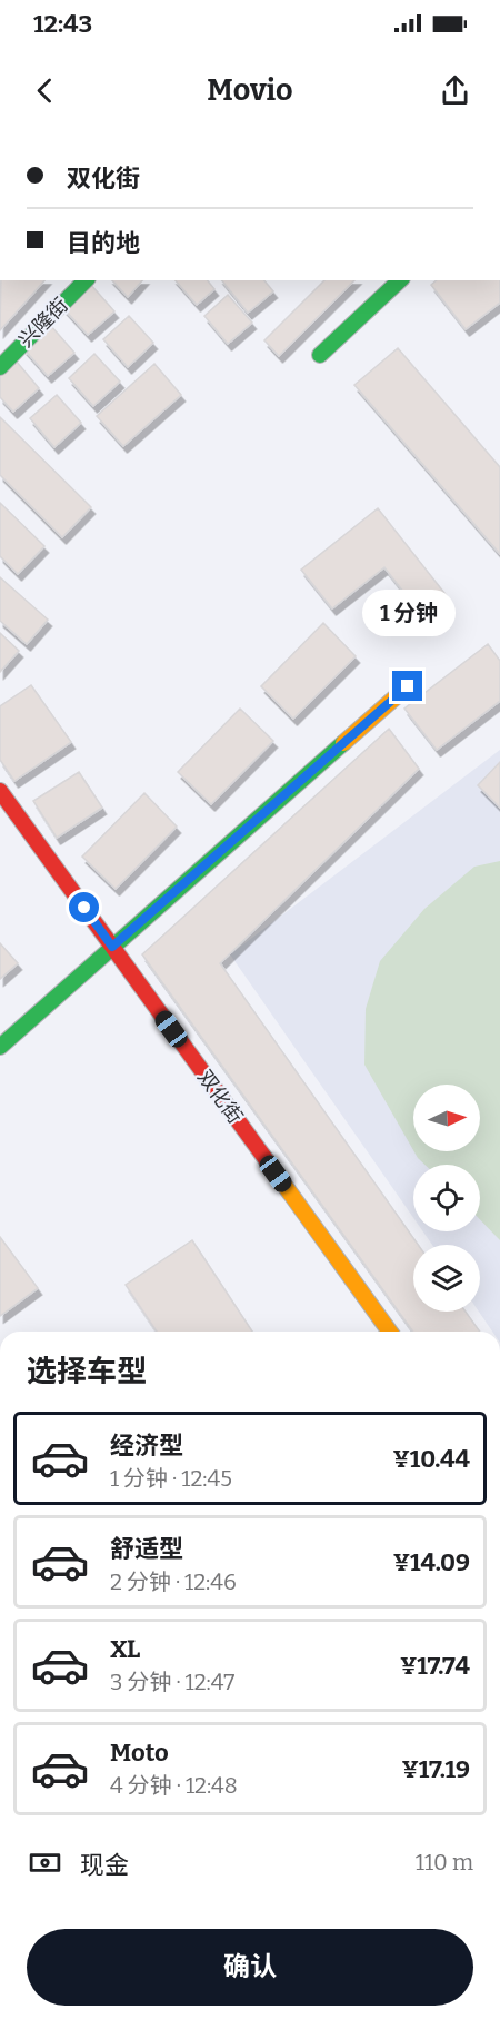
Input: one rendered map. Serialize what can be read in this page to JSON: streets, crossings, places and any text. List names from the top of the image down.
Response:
{
  "streets": {
    "street": ["兴隆街", "双化街"]
  },
  "north": "right",
  "page": {
    "status": "12:43",
    "header": "Movio",
    "banner": ["双化街", "目的地"],
    "bubble": "1 分钟",
    "heading": "选择车型",
    "list": [
      {
        "name": "经济型",
        "note": "1 分钟 · 12:45",
        "value": "¥10.44"
      },
      {
        "name": "舒适型",
        "note": "2 分钟 · 12:46",
        "value": "¥14.09"
      },
      {
        "name": "XL",
        "note": "3 分钟 · 12:47",
        "value": "¥17.74"
      },
      {
        "name": "Moto",
        "note": "4 分钟 · 12:48",
        "value": "¥17.19"
      }
    ],
    "pay": ["现金", "110 m"],
    "buttons": "确认"
  }
}
